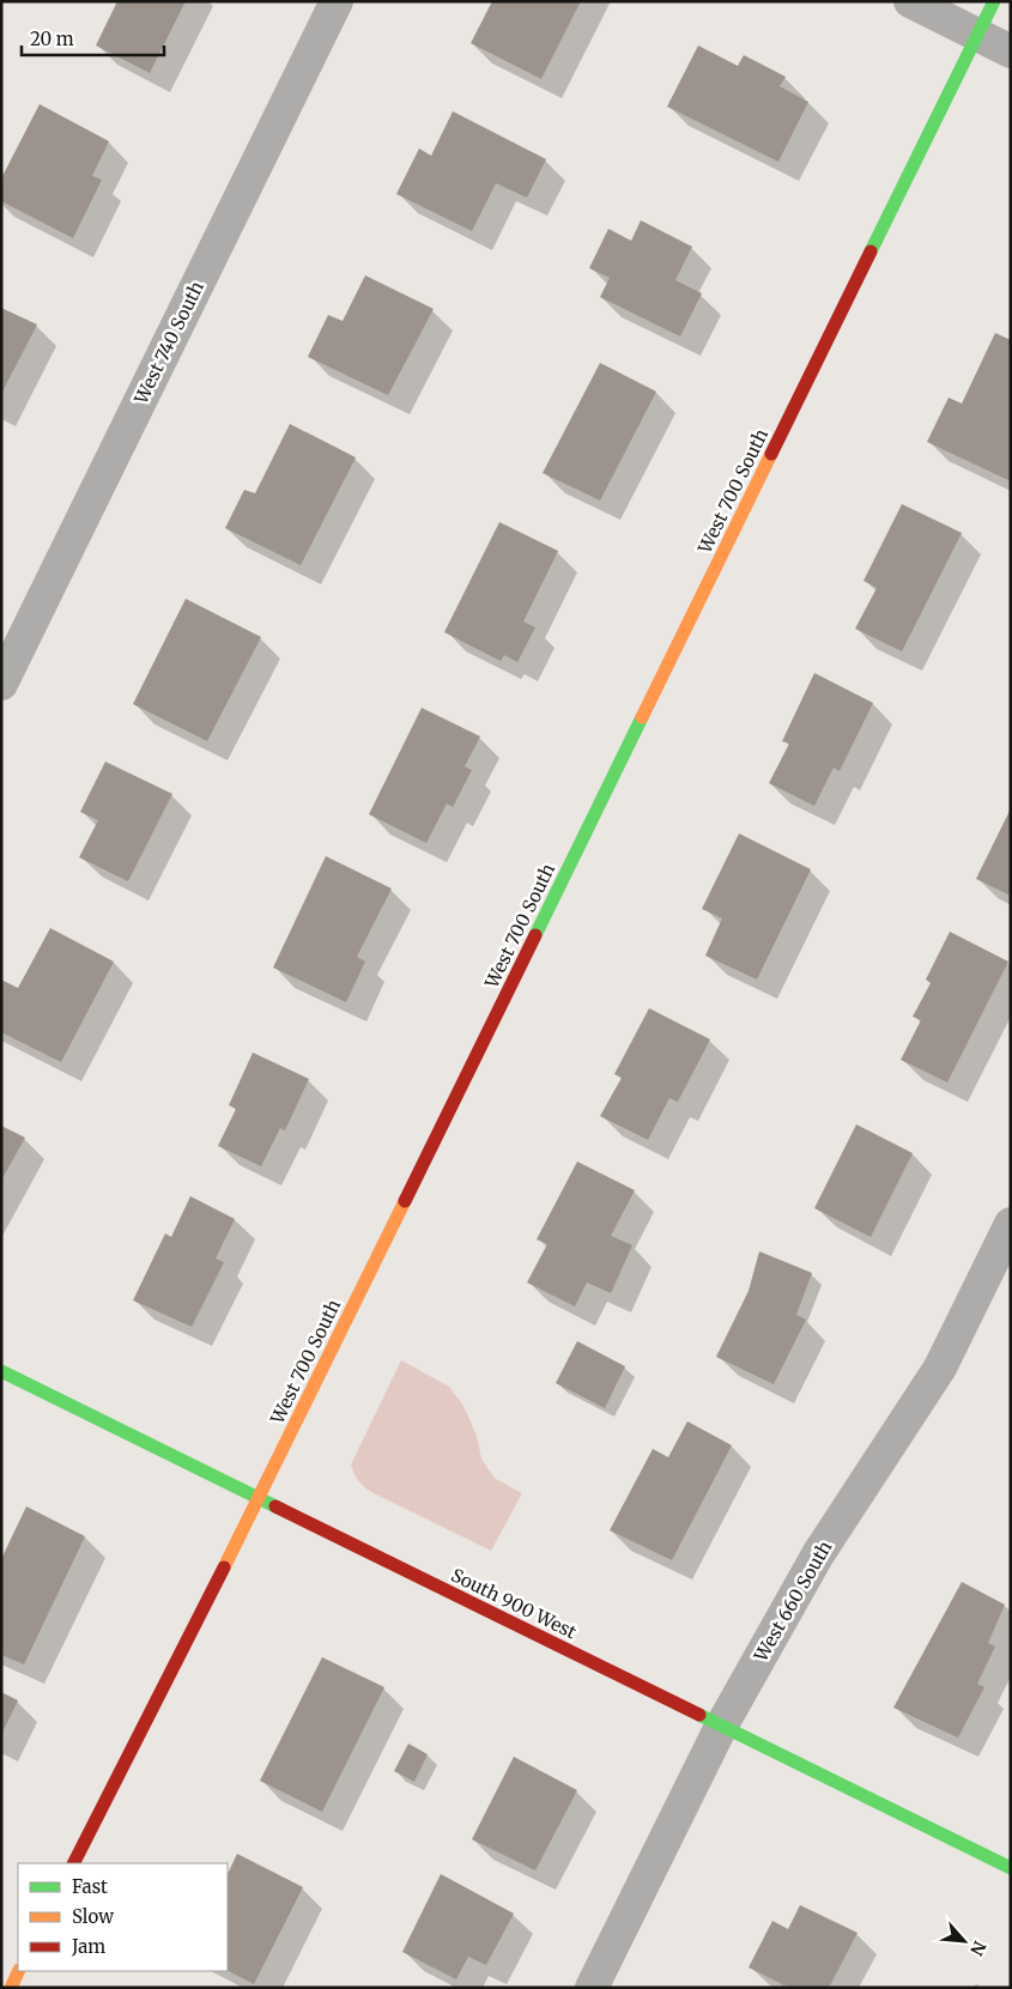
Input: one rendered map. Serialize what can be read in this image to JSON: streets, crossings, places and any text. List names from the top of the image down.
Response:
{
  "streets": {
    "street": [
      "West 740 South",
      "West 700 South",
      "West 660 South",
      "South 900 West"
    ]
  },
  "crossings": [
    ["West 700 South", "South 900 West"],
    ["West 660 South", "South 900 West"]
  ],
  "legend": ["Fast", "Slow", "Jam"],
  "scale_bar": "20 m",
  "north": "bottom right"
}
